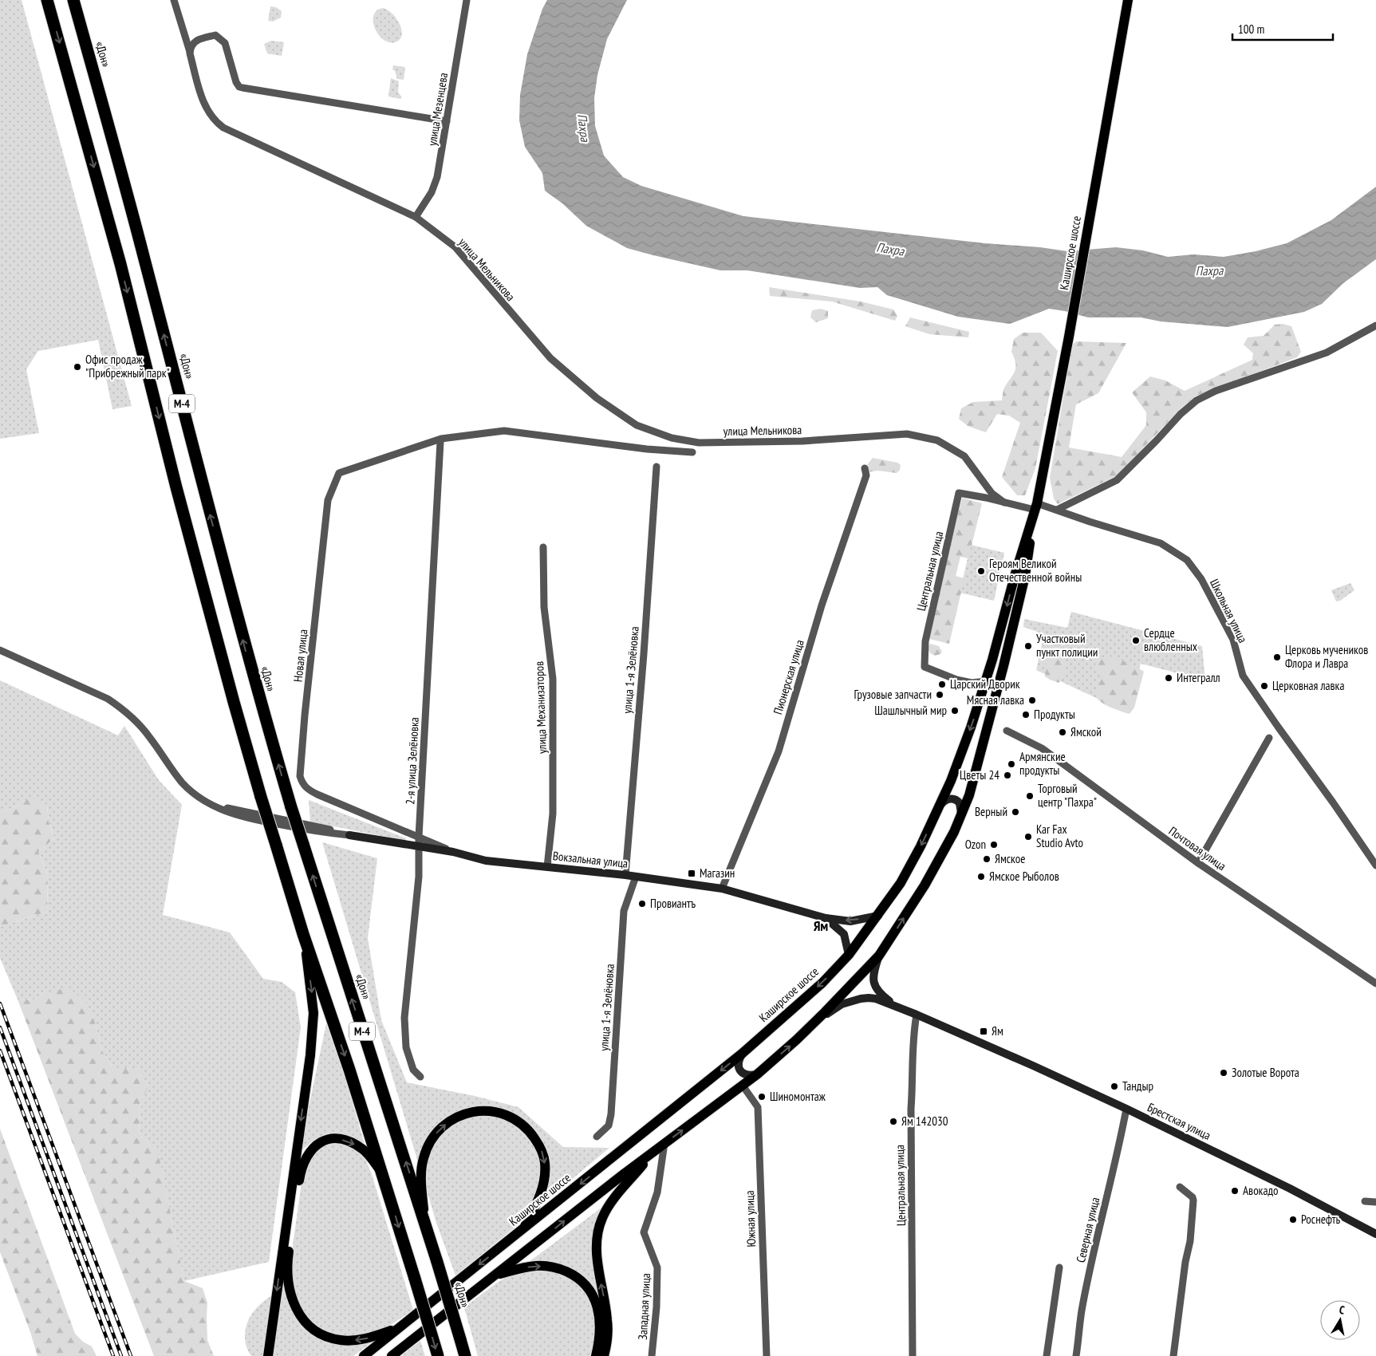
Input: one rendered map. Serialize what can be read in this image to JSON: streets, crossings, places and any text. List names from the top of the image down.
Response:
{
  "streets": {
    "highway": ["«Дон»", "М-4"],
    "main road": ["Каширское шоссе", "Вокзальная улица", "Брестская улица"],
    "street": [
      "улица Мезенцева",
      "улица Мельникова",
      "Центральная улица",
      "Школьная улица",
      "Новая улица",
      "улица 1-я Зелёновка",
      "Пионерская улица",
      "улица Механизаторов",
      "2-я улица Зелёновка",
      "Почтовая улица",
      "Южная улица",
      "Северная улица",
      "Западная улица"
    ]
  },
  "crossings": [
    ["улица Мезенцева", "улица Мельникова"],
    ["Каширское шоссе", "Центральная улица"],
    ["Каширское шоссе", "Школьная улица"],
    ["Каширское шоссе", "Вокзальная улица"],
    ["Каширское шоссе", "Брестская улица"],
    ["Каширское шоссе", "Южная улица"],
    ["Каширское шоссе", "Западная улица"],
    ["улица Мельникова", "Центральная улица"],
    ["Центральная улица", "Школьная улица"],
    ["Центральная улица", "Брестская улица"],
    ["Новая улица", "2-я улица Зелёновка"],
    ["Новая улица", "Вокзальная улица"],
    ["улица 1-я Зелёновка", "Вокзальная улица"],
    ["Пионерская улица", "Вокзальная улица"],
    ["улица Механизаторов", "Вокзальная улица"],
    ["2-я улица Зелёновка", "Вокзальная улица"],
    ["Брестская улица", "Северная улица"]
  ],
  "districts": ["Ям"],
  "water": ["Пахра"],
  "places": {
    "other": [
      "Офис продаж \"Прибрежный парк\"",
      "Героям Великой Отечественной войны",
      "Сердце влюбленных",
      "Участковый пункт полиции",
      "Церковь мучеников Флора и Лавра",
      "Интегралл",
      "Царский Дворик",
      "Церковная лавка",
      "Грузовые запчасти",
      "Мясная лавка",
      "Шашлычный мир",
      "Продукты",
      "Ямской",
      "Армянские продукты",
      "Цветы 24",
      "Торговый центр \"Пахра\"",
      "Верный",
      "Kar Fax Studio Avto",
      "Ozon",
      "Ямское",
      "Ямское Рыболов",
      "Провиантъ",
      "Золотые Ворота",
      "Тандыр",
      "Шиномонтаж",
      "Ям 142030",
      "Авокадо",
      "Роснефть"
    ],
    "transit": ["Магазин", "Ям"]
  },
  "scale_bar": "100 m",
  "north": "top"
}
